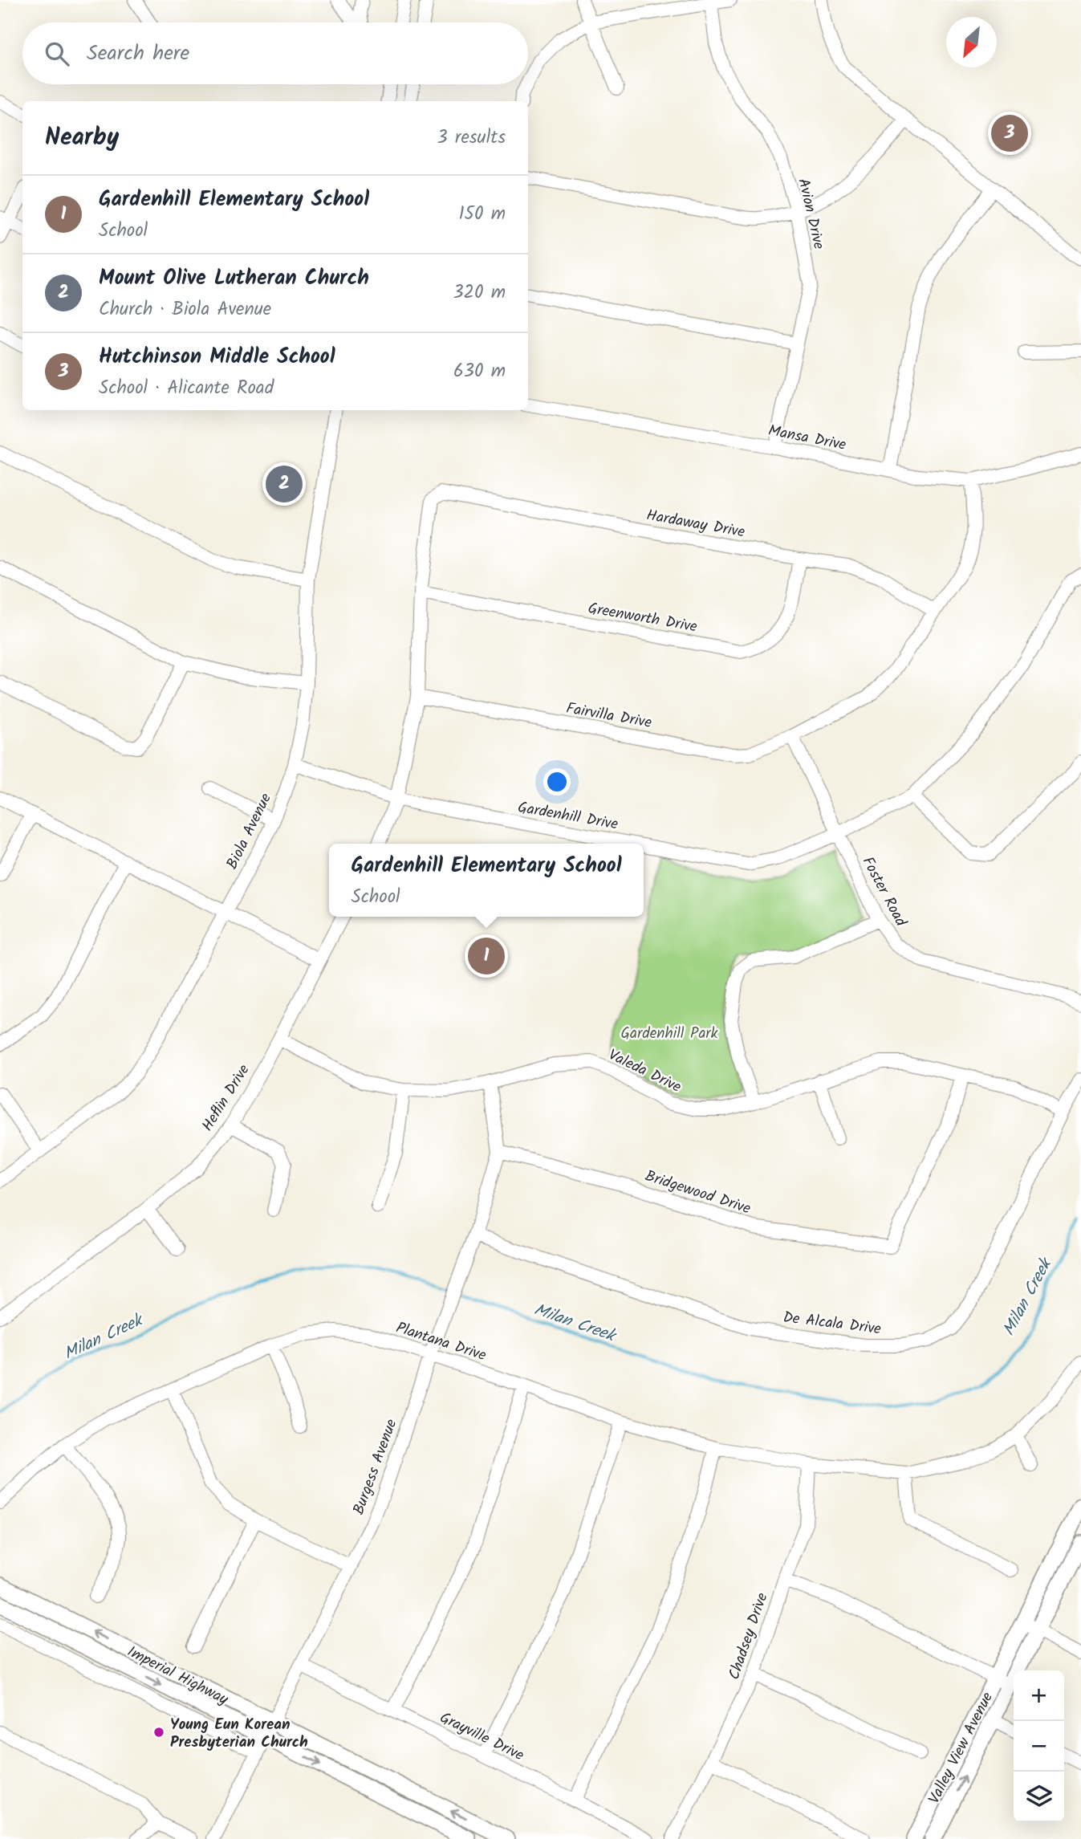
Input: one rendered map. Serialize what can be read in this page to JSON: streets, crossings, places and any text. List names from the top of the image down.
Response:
{
  "streets": {
    "main road": ["Imperial Highway", "Valley View Avenue"],
    "street": [
      "Avion Drive",
      "Mansa Drive",
      "Hardaway Drive",
      "Greenworth Drive",
      "Fairvilla Drive",
      "Gardenhill Drive",
      "Biola Avenue",
      "Foster Road",
      "Valeda Drive",
      "Heflin Drive",
      "Bridgewood Drive",
      "De Alcala Drive",
      "Plantana Drive",
      "Burgess Avenue",
      "Chadsey Drive",
      "Grayville Drive"
    ]
  },
  "crossings": [
    ["Avion Drive", "Mansa Drive"],
    ["Mansa Drive", "Fairvilla Drive"],
    ["Hardaway Drive", "Greenworth Drive"],
    ["Hardaway Drive", "Fairvilla Drive"],
    ["Fairvilla Drive", "Foster Road"],
    ["Gardenhill Drive", "Biola Avenue"],
    ["Gardenhill Drive", "Foster Road"],
    ["Valeda Drive", "Heflin Drive"],
    ["Valeda Drive", "Bridgewood Drive"],
    ["Valeda Drive", "De Alcala Drive"],
    ["Valeda Drive", "Burgess Avenue"],
    ["Bridgewood Drive", "Burgess Avenue"],
    ["De Alcala Drive", "Burgess Avenue"],
    ["Plantana Drive", "Burgess Avenue"],
    ["Plantana Drive", "Chadsey Drive"],
    ["Burgess Avenue", "Imperial Highway"],
    ["Burgess Avenue", "Grayville Drive"]
  ],
  "water": ["Milan Creek"],
  "parks": ["Gardenhill Park"],
  "places": ["Young Eun Korean Presbyterian Church"],
  "north": "bottom left",
  "page": {
    "search": "Search here",
    "heading": ["Nearby", "3 results"],
    "pins": ["3", "2", "1"],
    "list": [
      {
        "mark": "1",
        "name": "Gardenhill Elementary School",
        "note": "School",
        "value": "150 m"
      },
      {
        "mark": "2",
        "name": "Mount Olive Lutheran Church",
        "note": "Church · Biola Avenue",
        "value": "320 m"
      },
      {
        "mark": "3",
        "name": "Hutchinson Middle School",
        "note": "School · Alicante Road",
        "value": "630 m"
      }
    ],
    "popup": ["Gardenhill Elementary School", "School"],
    "map_buttons": ["+", "−"]
  }
}
